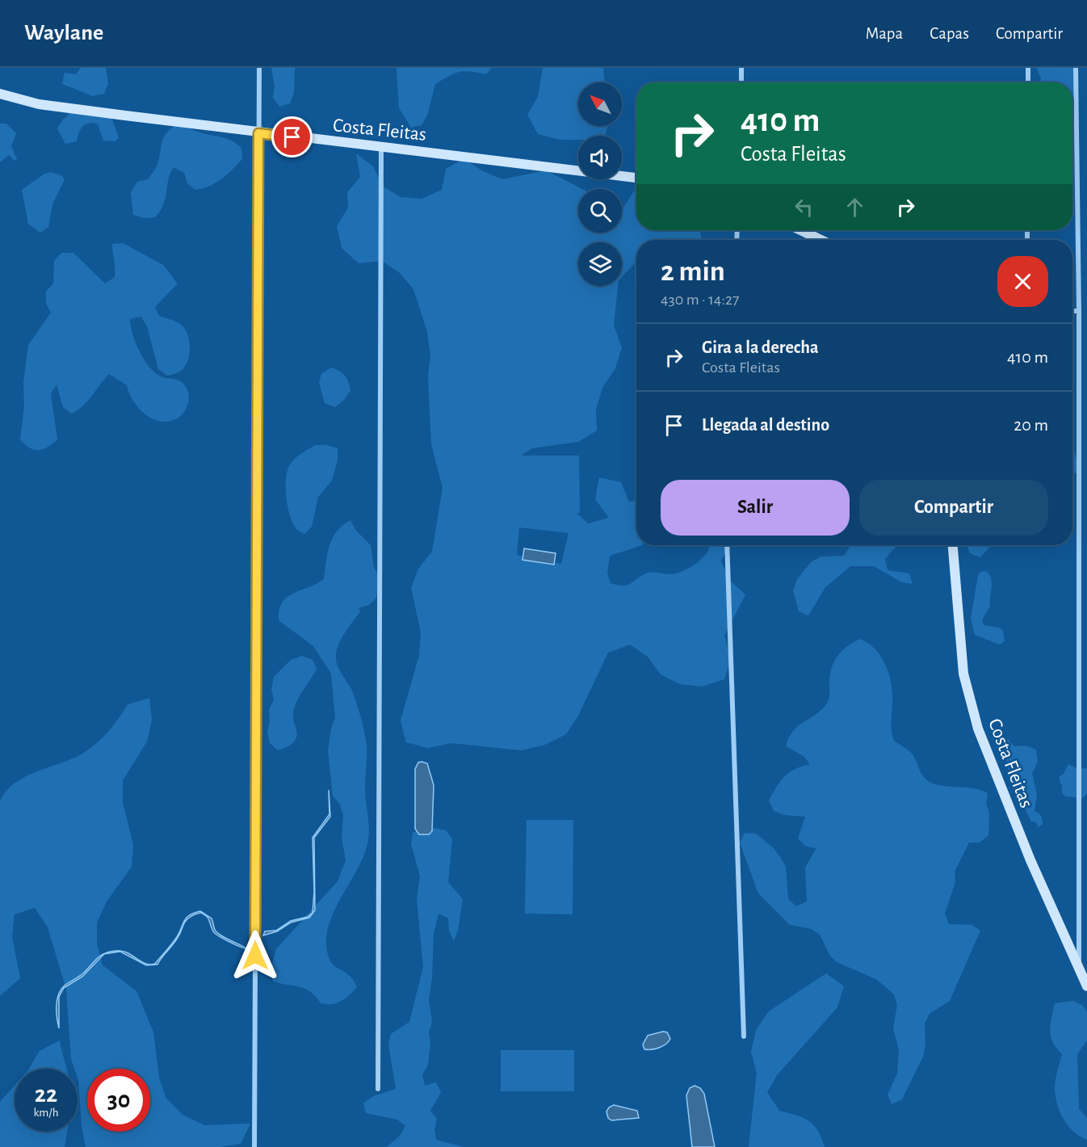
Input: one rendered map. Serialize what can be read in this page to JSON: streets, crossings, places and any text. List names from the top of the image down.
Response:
{
  "streets": {
    "main road": ["Costa Fleitas"]
  },
  "north": "top left",
  "page": {
    "header": "Waylane",
    "nav": ["Mapa", "Capas", "Compartir"],
    "turn": ["410 m", "Costa Fleitas"],
    "heading": ["2 min", "430 m · 14:27"],
    "list": [
      {
        "name": "Gira a la derecha",
        "note": "Costa Fleitas",
        "value": "410 m"
      },
      {
        "name": "Llegada al destino",
        "value": "20 m"
      }
    ],
    "buttons": ["Salir", "Compartir"],
    "speed": "22 km/h",
    "limit": "30"
  }
}
